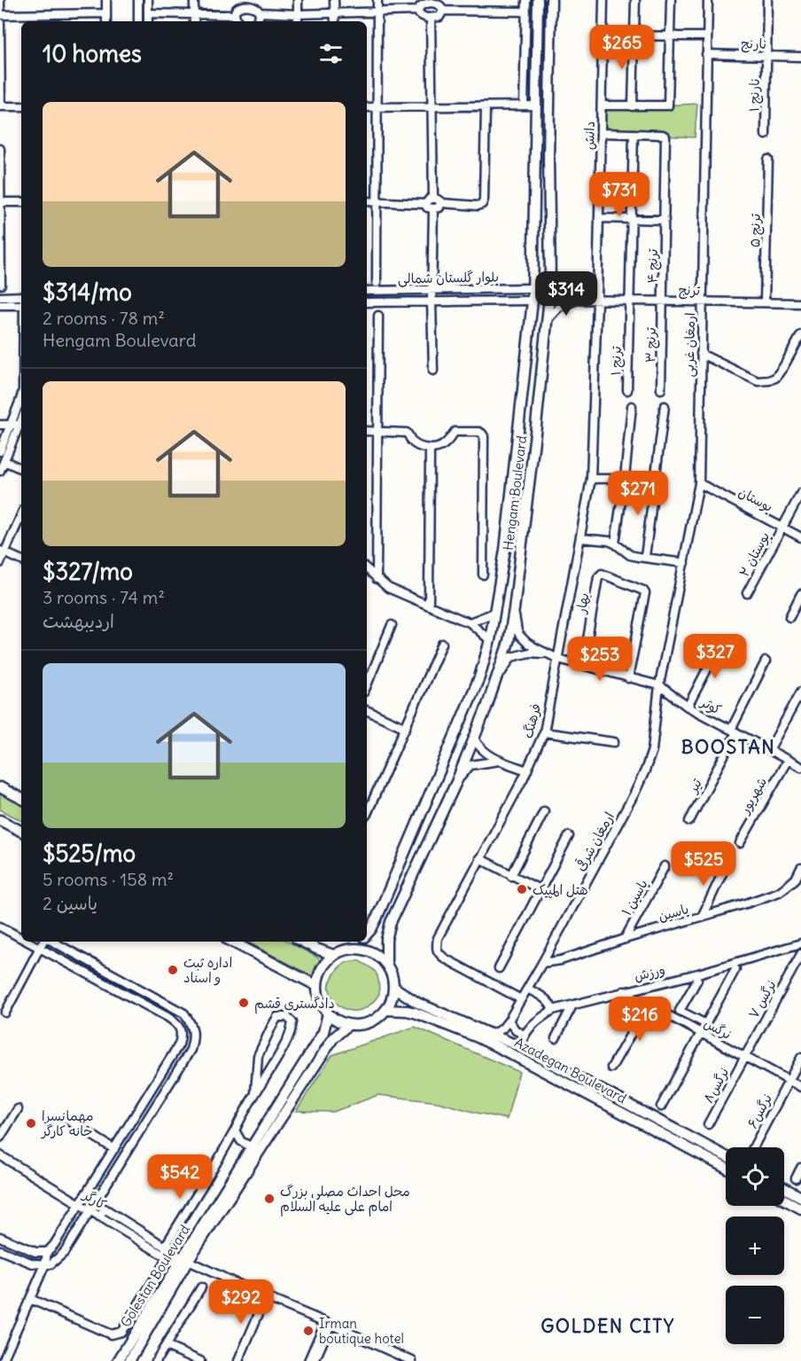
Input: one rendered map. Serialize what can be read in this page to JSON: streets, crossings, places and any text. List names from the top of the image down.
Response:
{
  "streets": {
    "main road": ["Hengam Boulevard", "Azadegan Boulevard", "Golestan Boulevard"],
    "street": [
      "نارنج",
      "نارنج ۱",
      "دانش",
      "ترنج ۵",
      "ترنج ۴",
      "بلوار گلستان شمالی",
      "ترنج",
      "ترنج ۳",
      "ارمغان غربی",
      "ترنج ۱",
      "بوستان",
      "بوستان ۲",
      "بهار",
      "کوثر",
      "فرهنگ",
      "تیر",
      "شهریور",
      "ارمغان شرقی",
      "یاسین ۱",
      "یاسین",
      "ورزش",
      "نرگس ۷",
      "نرگس",
      "نرگس۸",
      "نرگس۶",
      "کارگر"
    ]
  },
  "crossings": [
    ["نارنج", "نارنج ۱"],
    ["نارنج", "ارمغان غربی"],
    ["دانش", "ترنج"],
    ["دانش", "فرهنگ"],
    ["ترنج ۵", "ترنج"],
    ["ترنج ۴", "ترنج"],
    ["ترنج ۴", "ترنج ۳"],
    ["ترنج ۴", "ترنج ۱"],
    ["بلوار گلستان شمالی", "Hengam Boulevard"],
    ["ترنج", "ترنج ۳"],
    ["ترنج", "ارمغان غربی"],
    ["ترنج", "ترنج ۱"],
    ["ترنج", "فرهنگ"],
    ["ارمغان غربی", "بوستان"],
    ["ارمغان غربی", "کوثر"],
    ["ارمغان غربی", "ارمغان شرقی"],
    ["Hengam Boulevard", "کوثر"],
    ["Hengam Boulevard", "Azadegan Boulevard"],
    ["Hengam Boulevard", "Golestan Boulevard"],
    ["بوستان", "بوستان ۲"],
    ["بهار", "کوثر"],
    ["کوثر", "فرهنگ"],
    ["کوثر", "تیر"],
    ["کوثر", "شهریور"],
    ["کوثر", "ارمغان شرقی"],
    ["فرهنگ", "ارمغان شرقی"],
    ["ارمغان شرقی", "یاسین"],
    ["یاسین ۱", "یاسین"],
    ["ورزش", "نرگس"],
    ["نرگس ۷", "نرگس"],
    ["نرگس ۷", "نرگس۸"],
    ["نرگس", "نرگس۸"],
    ["نرگس", "نرگس۶"],
    ["Azadegan Boulevard", "Golestan Boulevard"],
    ["کارگر", "Golestan Boulevard"]
  ],
  "districts": ["BOOSTAN", "GOLDEN CITY"],
  "places": [
    "هتل المپیک",
    "اداره ثبت و اسناد",
    "دادگستری قشم",
    "مهمانسرا خانه کارگر",
    "محل احداث مصلی بزرگ امام علی علیه السلام",
    "Irman boutique hotel"
  ],
  "page": {
    "heading": "10 homes",
    "price": [
      "$265",
      "$731",
      "$314",
      "$271",
      "$327",
      "$253",
      "$525",
      "$216",
      "$542",
      "$292"
    ],
    "list": [
      {
        "name": "$314/mo",
        "note": "2 rooms · 78 m² · Hengam Boulevard"
      },
      {
        "name": "$327/mo",
        "note": "3 rooms · 74 m² · اردیبهشت"
      },
      {
        "name": "$525/mo",
        "note": "5 rooms · 158 m² · یاسین 2"
      }
    ],
    "map_buttons": ["+", "−"]
  }
}
